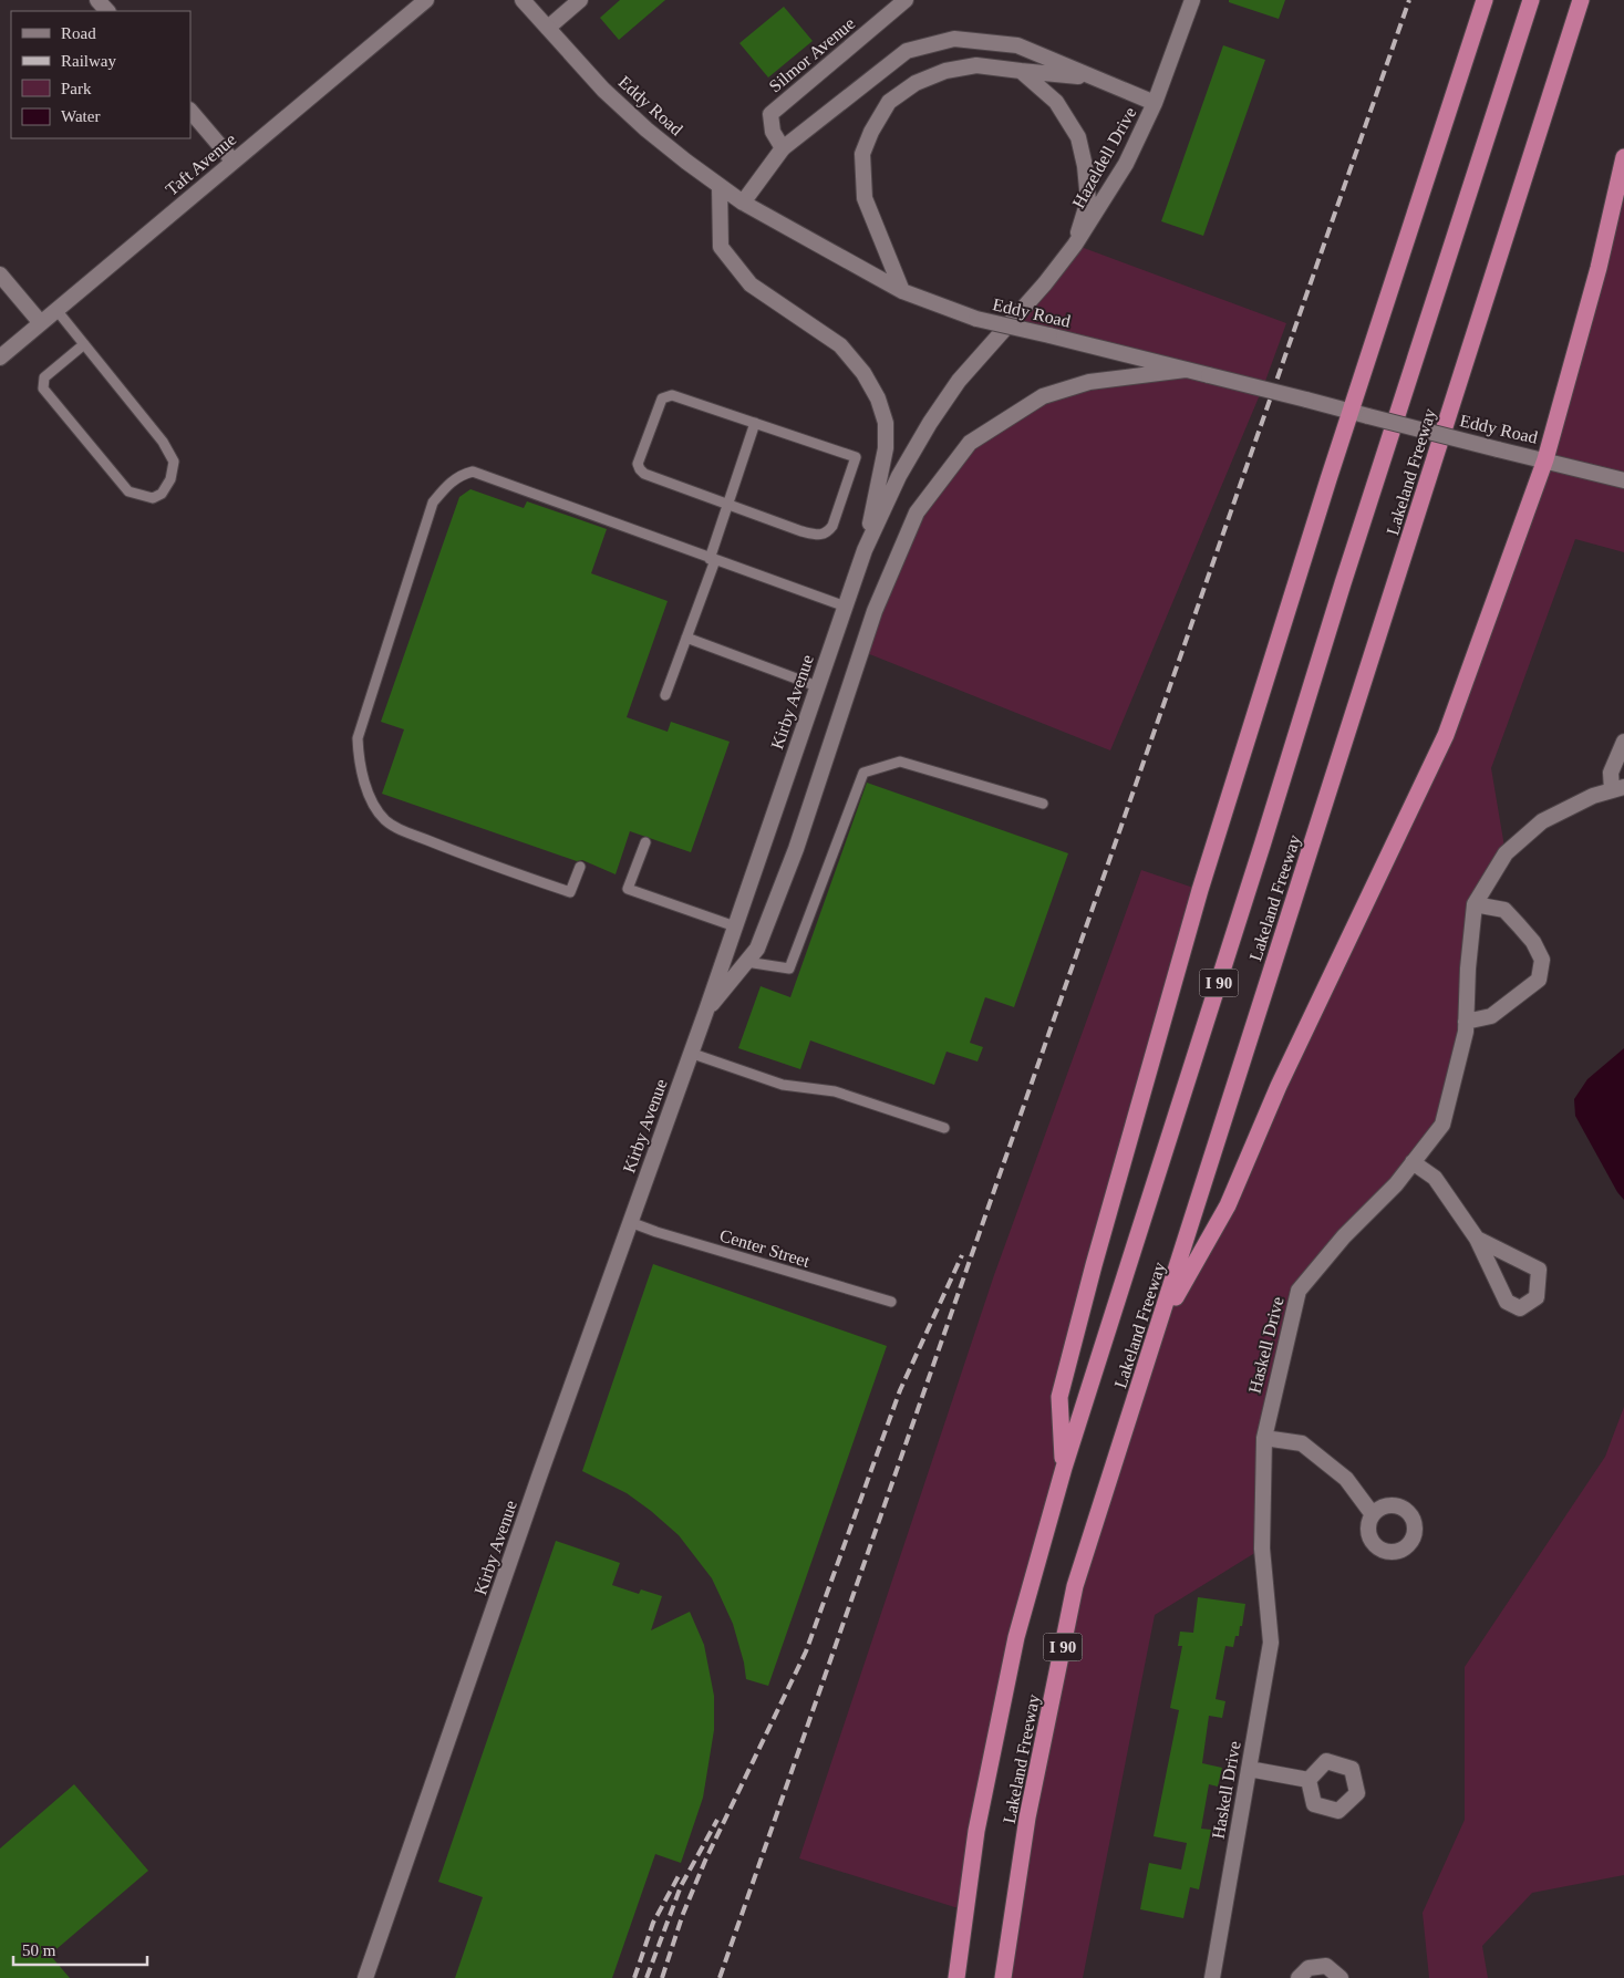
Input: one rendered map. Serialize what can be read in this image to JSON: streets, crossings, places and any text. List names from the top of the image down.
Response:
{
  "streets": {
    "highway": ["Lakeland Freeway", "I 90"],
    "street": [
      "Silmor Avenue",
      "Eddy Road",
      "Hazeldell Drive",
      "Taft Avenue",
      "Kirby Avenue",
      "Haskell Drive"
    ],
    "lane": ["Center Street"]
  },
  "crossings": [
    ["Hazeldell Drive", "Kirby Avenue"],
    ["Kirby Avenue", "Center Street"]
  ],
  "legend": [
    "Road",
    "Railway",
    "Park",
    "Water"
  ],
  "scale_bar": "50 m"
}
